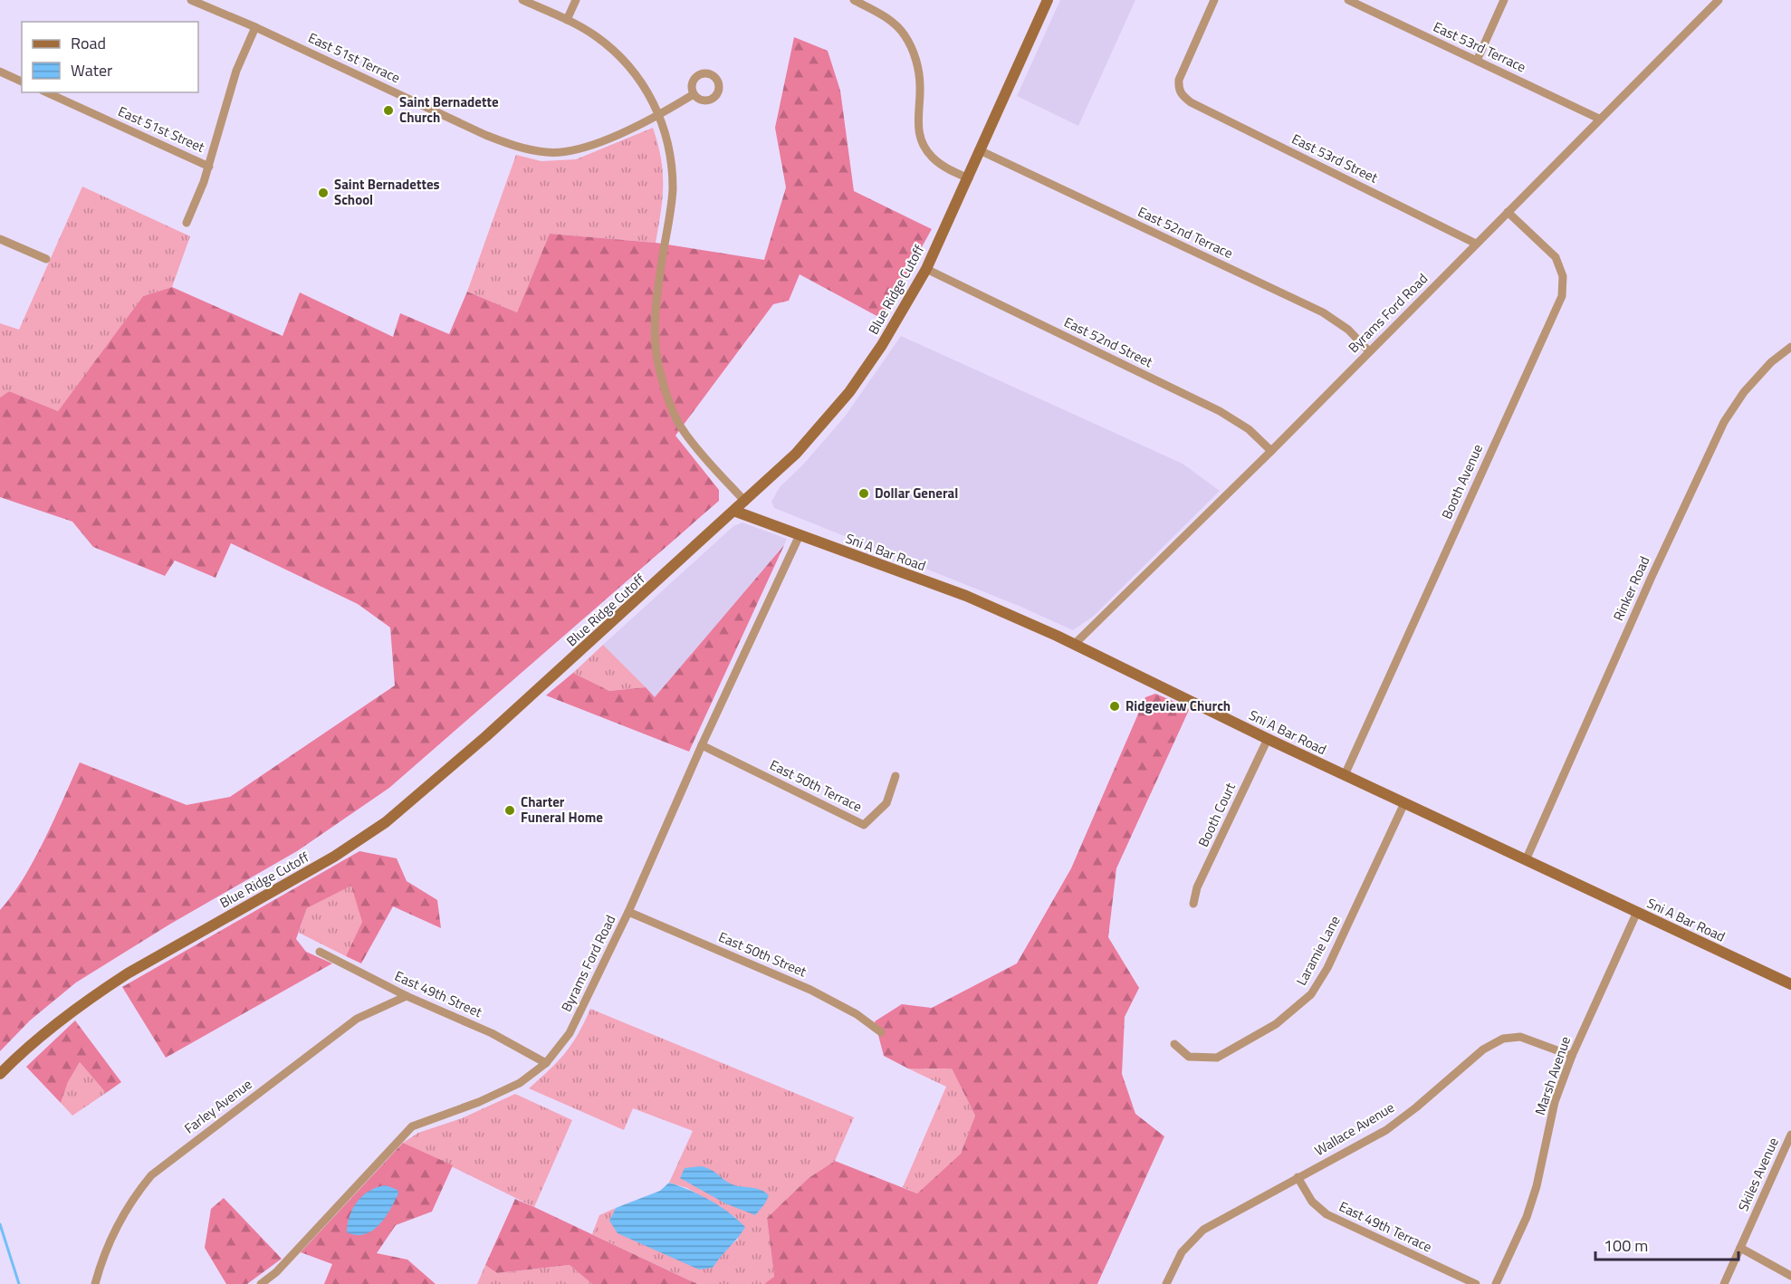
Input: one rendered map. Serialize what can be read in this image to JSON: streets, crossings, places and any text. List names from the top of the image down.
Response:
{
  "streets": {
    "main road": ["Blue Ridge Cutoff", "Sni A Bar Road"],
    "street": [
      "East 53rd Terrace",
      "East 51st Terrace",
      "East 51st Street",
      "East 53rd Street",
      "East 52nd Terrace",
      "Byrams Ford Road",
      "East 52nd Street",
      "Booth Avenue",
      "Rinker Road",
      "East 50th Terrace",
      "Booth Court",
      "Laramie Lane",
      "East 50th Street",
      "East 49th Street",
      "Marsh Avenue",
      "Farley Avenue",
      "Wallace Avenue",
      "Skiles Avenue",
      "East 49th Terrace"
    ]
  },
  "crossings": [
    ["East 53rd Terrace", "Byrams Ford Road"],
    ["East 53rd Street", "Byrams Ford Road"],
    ["East 52nd Terrace", "Blue Ridge Cutoff"],
    ["East 52nd Terrace", "Byrams Ford Road"],
    ["Blue Ridge Cutoff", "East 52nd Street"],
    ["Blue Ridge Cutoff", "Sni A Bar Road"],
    ["Byrams Ford Road", "East 52nd Street"],
    ["Byrams Ford Road", "Booth Avenue"],
    ["Byrams Ford Road", "Sni A Bar Road"],
    ["Byrams Ford Road", "East 50th Terrace"],
    ["Byrams Ford Road", "East 50th Street"],
    ["Byrams Ford Road", "East 49th Street"],
    ["Booth Avenue", "Sni A Bar Road"],
    ["Sni A Bar Road", "Rinker Road"],
    ["Sni A Bar Road", "Booth Court"],
    ["Sni A Bar Road", "Laramie Lane"],
    ["Sni A Bar Road", "Marsh Avenue"],
    ["East 49th Street", "Farley Avenue"],
    ["Marsh Avenue", "Wallace Avenue"],
    ["Wallace Avenue", "East 49th Terrace"]
  ],
  "places": [
    "Saint Bernadette Church",
    "Saint Bernadettes School",
    "Dollar General",
    "Ridgeview Church",
    "Charter Funeral Home"
  ],
  "legend": ["Road", "Water"],
  "scale_bar": "100 m"
}
